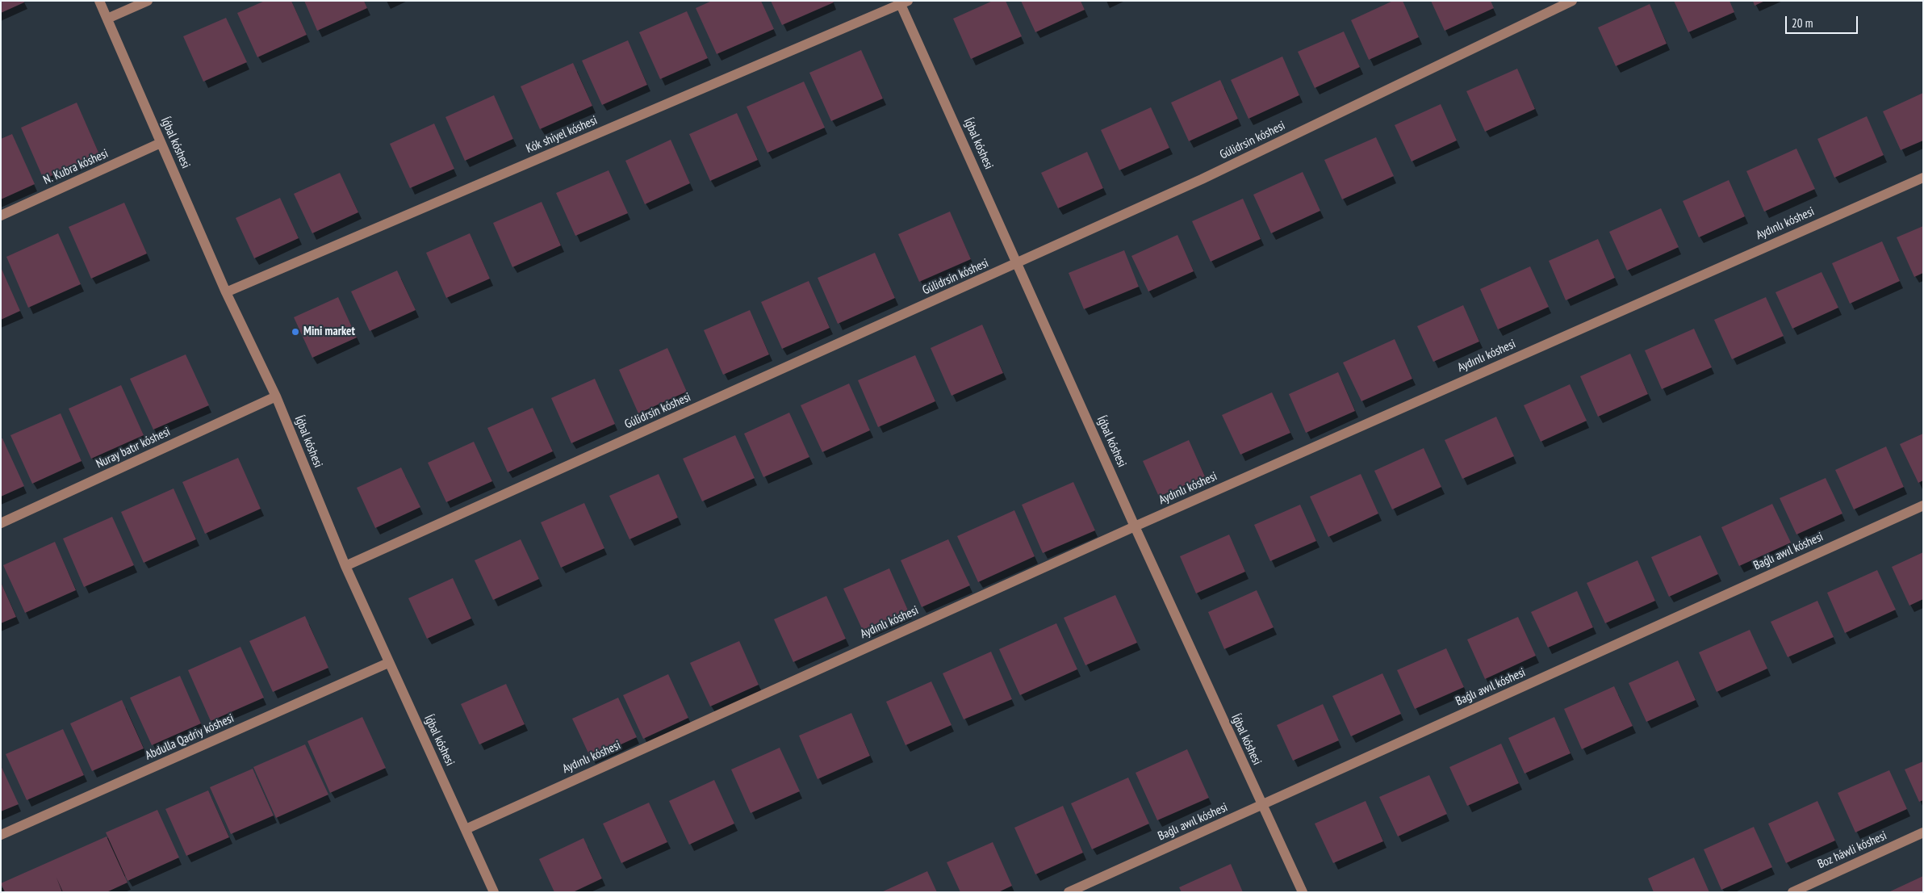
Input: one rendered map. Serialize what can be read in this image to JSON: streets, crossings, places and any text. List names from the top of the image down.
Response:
{
  "streets": {
    "street": [
      "Kók shiyel kóshesi",
      "Gúlidrsin kóshesi",
      "Íǵbal kóshesi",
      "N. Kubra kóshesi",
      "Aydınlı kóshesi",
      "Nuray batır kóshesi",
      "Baǵlı awıl kóshesi",
      "Abdulla Qadriy kóshesi",
      "Boz háwli kóshesi"
    ]
  },
  "crossings": [
    ["Kók shiyel kóshesi", "Íǵbal kóshesi"],
    ["Gúlidrsin kóshesi", "Íǵbal kóshesi"],
    ["Íǵbal kóshesi", "N. Kubra kóshesi"],
    ["Íǵbal kóshesi", "Aydınlı kóshesi"],
    ["Íǵbal kóshesi", "Nuray batır kóshesi"],
    ["Íǵbal kóshesi", "Baǵlı awıl kóshesi"],
    ["Íǵbal kóshesi", "Abdulla Qadriy kóshesi"]
  ],
  "places": ["Mini market"],
  "scale_bar": "20 m"
}
